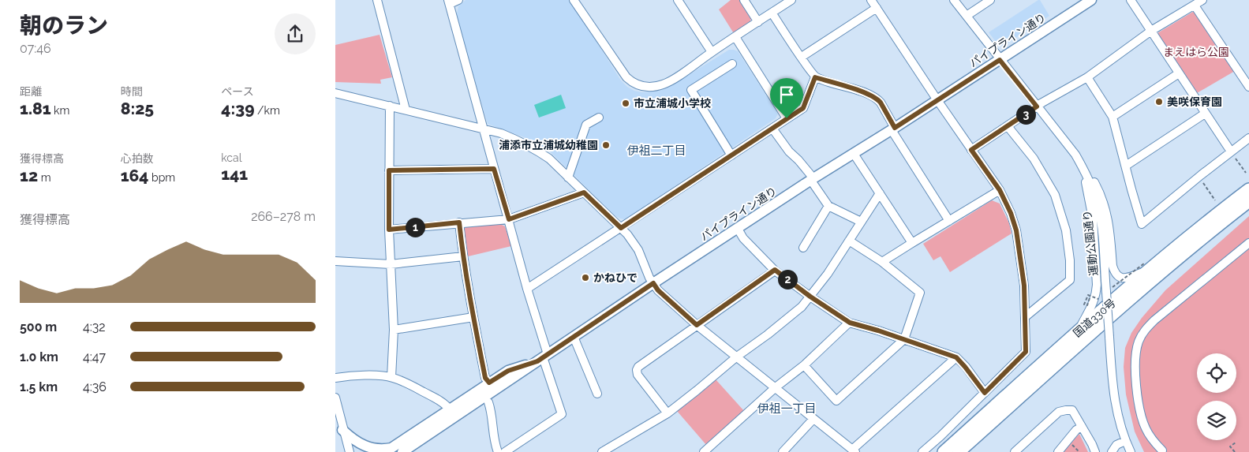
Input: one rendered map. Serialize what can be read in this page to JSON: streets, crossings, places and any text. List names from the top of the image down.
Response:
{
  "streets": {
    "highway": ["国道330号"],
    "main road": ["パイプライン通り"],
    "street": ["運動公園通り"]
  },
  "crossings": [
    ["パイプライン通り", "運動公園通り"]
  ],
  "districts": ["伊祖二丁目", "伊祖一丁目"],
  "parks": ["まえはら公園"],
  "places": [
    "美咲保育園",
    "市立浦城小学校",
    "浦添市立浦城幼稚園",
    "かねひで"
  ],
  "page": {
    "heading": ["朝のラン", "07:46"],
    "stats": [
      ["距離", "1.81 km"],
      ["時間", "8:25"],
      ["ペース", "4:39 /km"],
      ["獲得標高", "12 m"],
      ["心拍数", "164 bpm"],
      ["kcal", "141"]
    ],
    "pins": ["3", "1", "2"],
    "chart": ["獲得標高", "266–278 m"],
    "list": [
      {
        "name": "500 m",
        "note": "4:32"
      },
      {
        "name": "1.0 km",
        "note": "4:47"
      },
      {
        "name": "1.5 km",
        "note": "4:36"
      }
    ]
  }
}
